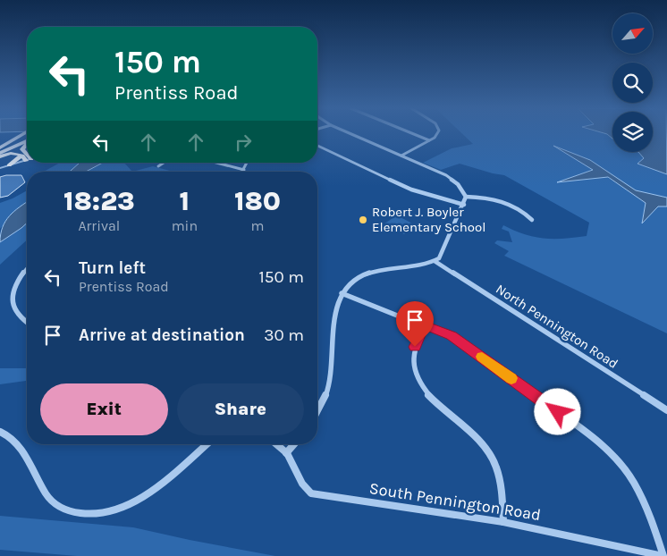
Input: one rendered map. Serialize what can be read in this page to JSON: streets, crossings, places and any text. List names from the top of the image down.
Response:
{
  "streets": {
    "street": ["North Pennington Road", "South Pennington Road"]
  },
  "places": ["Robert J. Boyler Elementary School"],
  "north": "top right",
  "page": {
    "turn": ["150 m", "Prentiss Road"],
    "eta": [
      "18:23",
      "Arrival",
      "1",
      "min",
      "180",
      "m"
    ],
    "list": [
      {
        "name": "Turn left",
        "note": "Prentiss Road",
        "value": "150 m"
      },
      {
        "name": "Arrive at destination",
        "value": "30 m"
      }
    ],
    "buttons": ["Exit", "Share"]
  }
}
